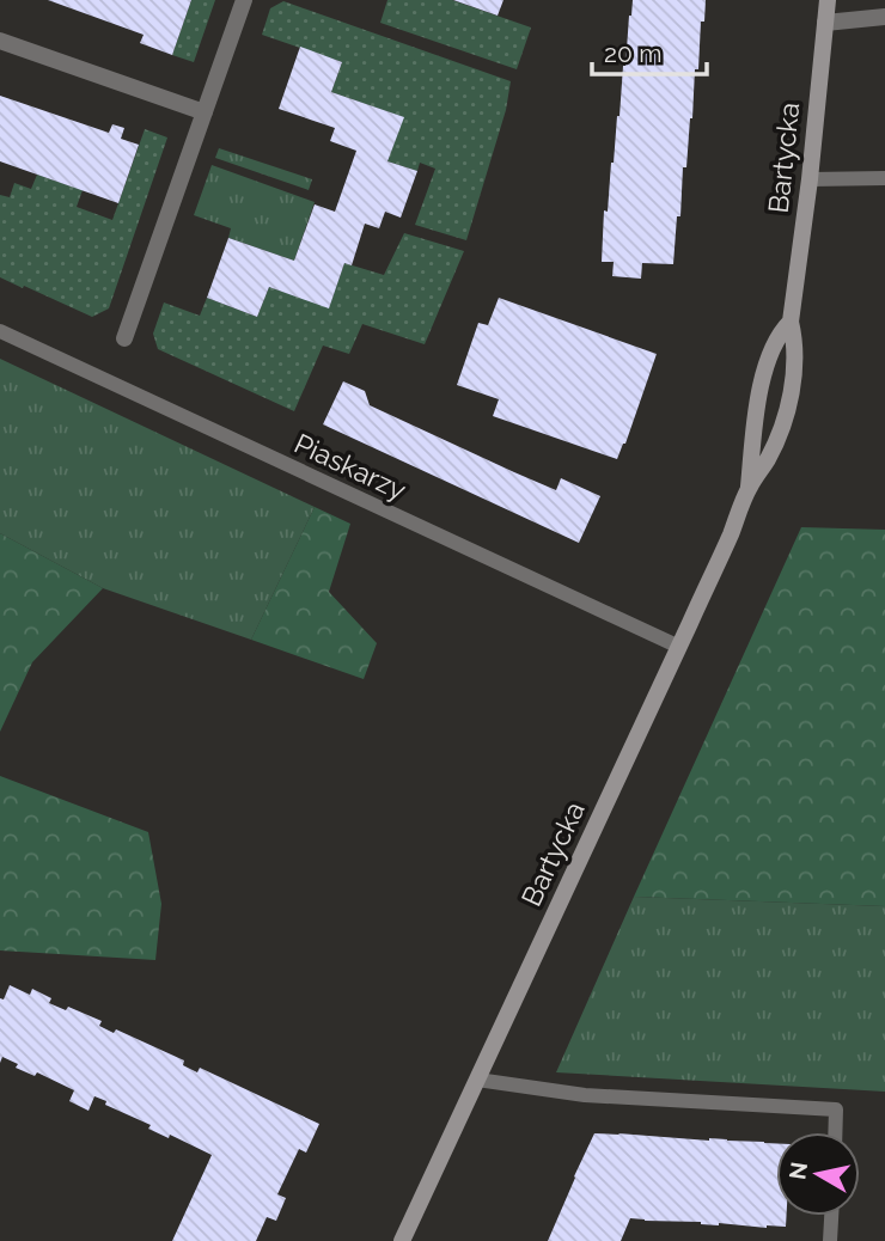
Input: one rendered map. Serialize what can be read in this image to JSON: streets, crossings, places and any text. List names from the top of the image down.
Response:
{
  "streets": {
    "street": ["Bartycka"],
    "lane": ["Piaskarzy"]
  },
  "crossings": [
    ["Bartycka", "Piaskarzy"]
  ],
  "scale_bar": "20 m",
  "north": "left"
}
